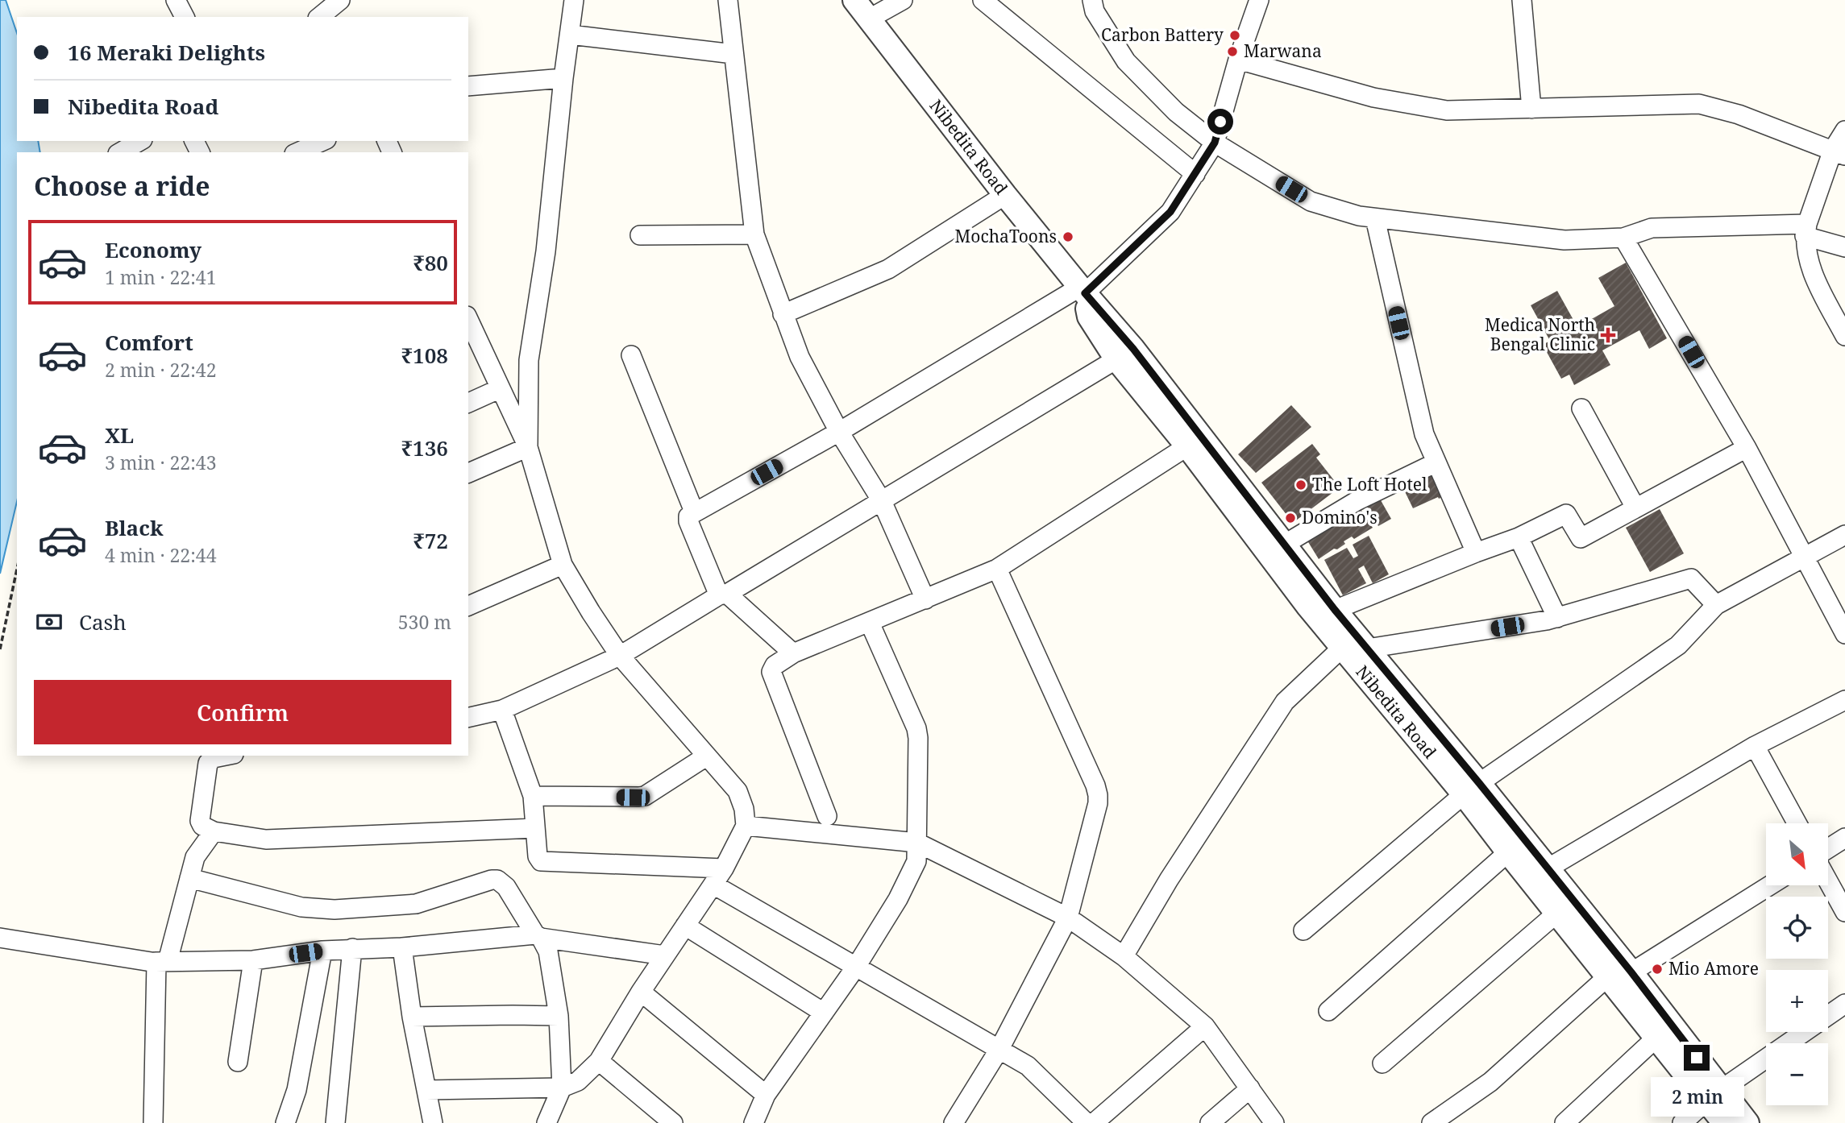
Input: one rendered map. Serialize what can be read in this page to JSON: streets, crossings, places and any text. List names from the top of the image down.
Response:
{
  "streets": {
    "street": ["Nibedita Road"]
  },
  "places": {
    "other": [
      "Carbon Battery",
      "Marwana",
      "MochaToons",
      "The Loft Hotel",
      "Domino's",
      "Mio Amore"
    ],
    "health": ["Medica North Bengal Clinic"]
  },
  "north": "bottom right",
  "page": {
    "banner": ["16 Meraki Delights", "Nibedita Road"],
    "heading": "Choose a ride",
    "list": [
      {
        "name": "Economy",
        "note": "1 min · 22:41",
        "value": "₹80"
      },
      {
        "name": "Comfort",
        "note": "2 min · 22:42",
        "value": "₹108"
      },
      {
        "name": "XL",
        "note": "3 min · 22:43",
        "value": "₹136"
      },
      {
        "name": "Black",
        "note": "4 min · 22:44",
        "value": "₹72"
      }
    ],
    "pay": ["Cash", "530 m"],
    "buttons": "Confirm",
    "map_buttons": ["+", "−"],
    "bubble": "2 min"
  }
}
